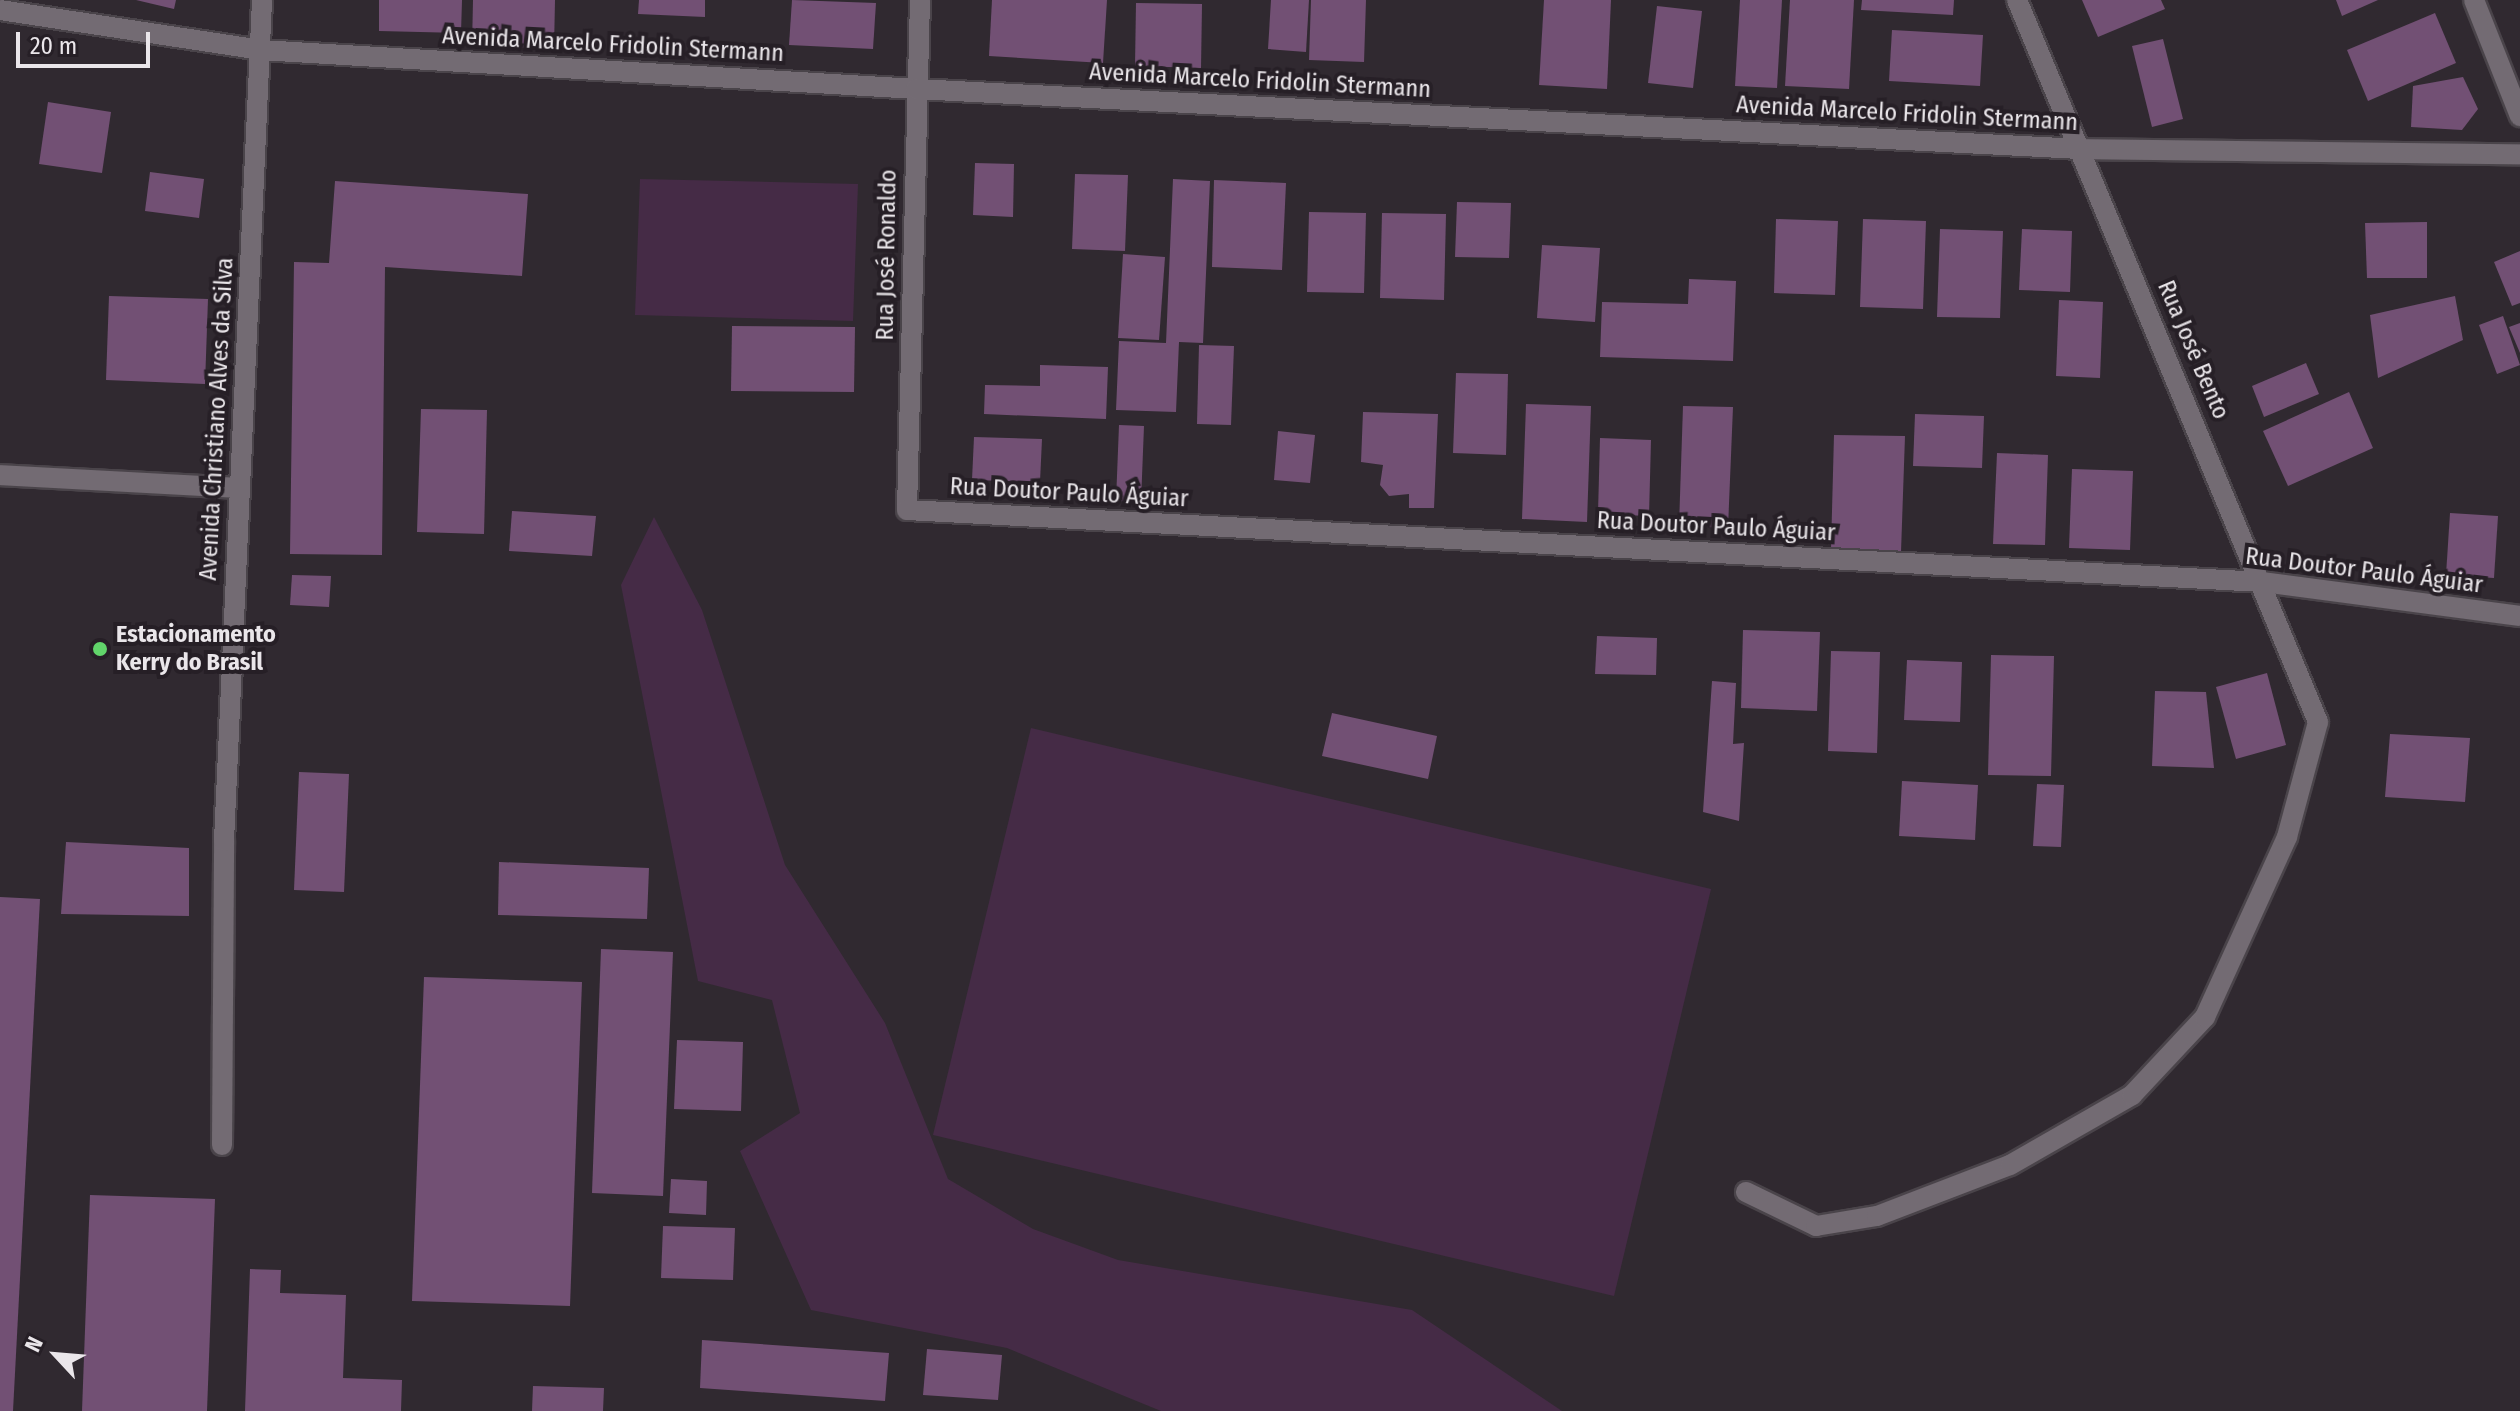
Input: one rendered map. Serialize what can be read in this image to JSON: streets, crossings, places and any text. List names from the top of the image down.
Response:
{
  "streets": {
    "street": [
      "Avenida Marcelo Fridolin Stermann",
      "Rua José Ronaldo",
      "Rua José Bento",
      "Avenida Christiano Alves da Silva",
      "Rua Doutor Paulo Águiar"
    ]
  },
  "crossings": [
    ["Avenida Marcelo Fridolin Stermann", "Rua José Ronaldo"],
    ["Avenida Marcelo Fridolin Stermann", "Rua José Bento"],
    ["Avenida Marcelo Fridolin Stermann", "Avenida Christiano Alves da Silva"],
    ["Rua José Ronaldo", "Rua Doutor Paulo Águiar"],
    ["Rua José Bento", "Rua Doutor Paulo Águiar"]
  ],
  "places": ["Estacionamento Kerry do Brasil"],
  "scale_bar": "20 m",
  "north": "top left"
}
